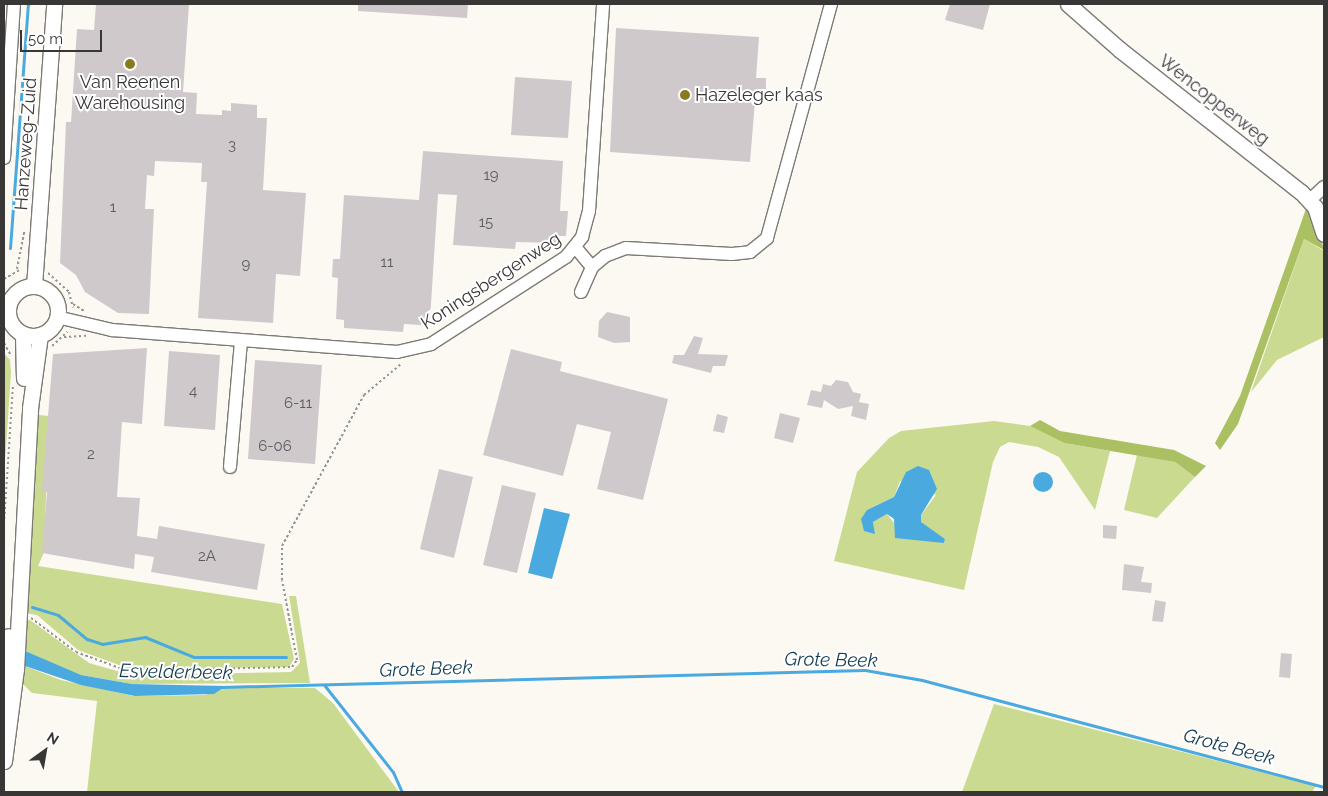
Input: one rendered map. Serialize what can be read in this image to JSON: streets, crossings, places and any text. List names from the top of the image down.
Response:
{
  "streets": {
    "street": ["Wencopperweg", "Hanzeweg-Zuid", "Koningsbergenweg"]
  },
  "crossings": [
    ["Hanzeweg-Zuid", "Koningsbergenweg"]
  ],
  "water": ["Grote Beek", "Esvelderbeek"],
  "places": ["Van Reenen Warehousing", "Hazeleger kaas"],
  "house_numbers": [
    "3",
    "19",
    "1",
    "15",
    "11",
    "9",
    "4",
    "6-11",
    "6-06",
    "2",
    "2A"
  ],
  "scale_bar": "50 m",
  "north": "top right"
}
